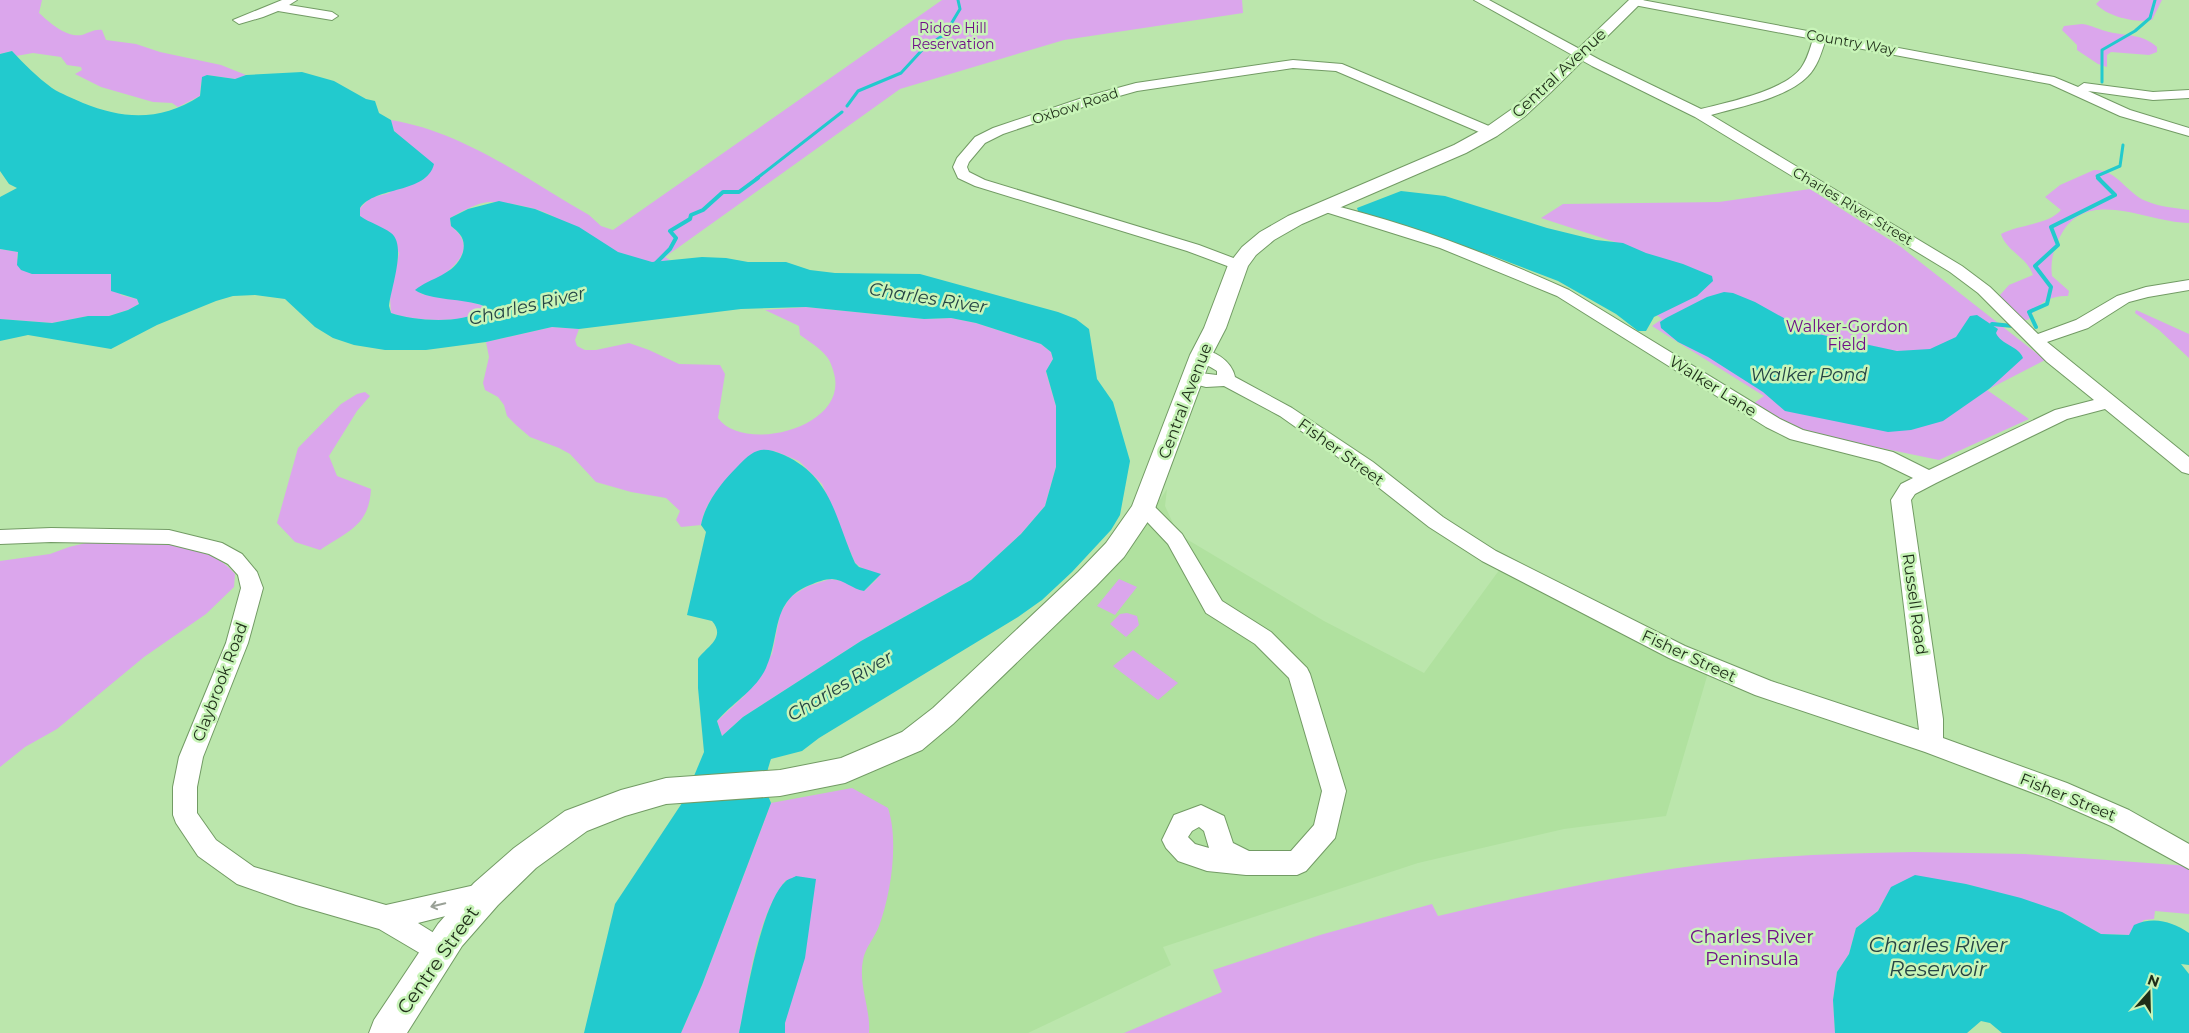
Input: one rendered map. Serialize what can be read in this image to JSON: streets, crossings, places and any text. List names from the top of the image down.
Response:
{
  "streets": {
    "main road": ["Central Avenue", "Centre Street"],
    "street": [
      "Country Way",
      "Oxbow Road",
      "Charles River Street",
      "Walker Lane",
      "Fisher Street",
      "Russell Road",
      "Claybrook Road"
    ]
  },
  "crossings": [
    ["Country Way", "Central Avenue"],
    ["Central Avenue", "Oxbow Road"],
    ["Central Avenue", "Charles River Street"],
    ["Central Avenue", "Walker Lane"],
    ["Central Avenue", "Fisher Street"],
    ["Central Avenue", "Centre Street"],
    ["Walker Lane", "Russell Road"],
    ["Fisher Street", "Russell Road"],
    ["Claybrook Road", "Centre Street"]
  ],
  "water": ["Charles River", "Walker Pond", "Charles River Reservoir"],
  "parks": ["Ridge Hill Reservation", "Walker-Gordon Field", "Charles River Peninsula"],
  "north": "top"
}
